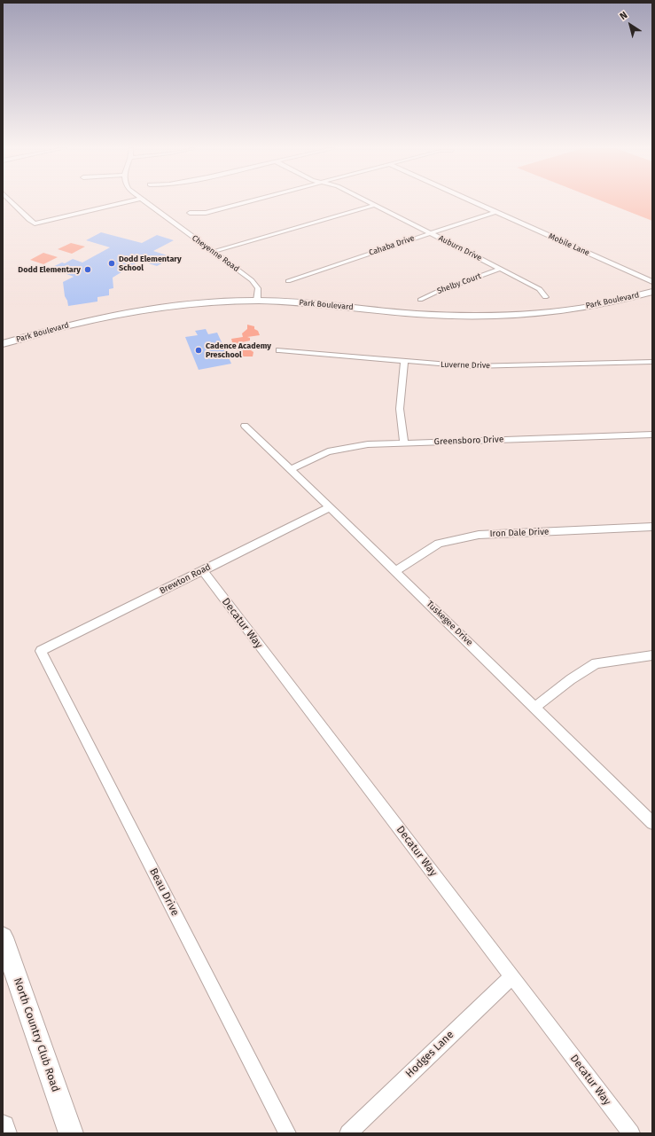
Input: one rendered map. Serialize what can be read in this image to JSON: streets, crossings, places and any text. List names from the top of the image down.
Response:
{
  "streets": {
    "main road": ["Park Boulevard", "North Country Club Road"],
    "street": [
      "Mobile Lane",
      "Cahaba Drive",
      "Auburn Drive",
      "Cheyenne Road",
      "Shelby Court",
      "Luverne Drive",
      "Greensboro Drive",
      "Iron Dale Drive",
      "Brewton Road",
      "Decatur Way",
      "Tuskegee Drive",
      "Beau Drive",
      "Hodges Lane"
    ]
  },
  "crossings": [
    ["Mobile Lane", "Cahaba Drive"],
    ["Cahaba Drive", "Auburn Drive"],
    ["Auburn Drive", "Shelby Court"],
    ["Cheyenne Road", "Park Boulevard"],
    ["Greensboro Drive", "Tuskegee Drive"],
    ["Iron Dale Drive", "Tuskegee Drive"],
    ["Brewton Road", "Decatur Way"],
    ["Brewton Road", "Tuskegee Drive"],
    ["Brewton Road", "Beau Drive"],
    ["Decatur Way", "Hodges Lane"]
  ],
  "places": ["Dodd Elementary School", "Dodd Elementary", "Cadence Academy Preschool"],
  "north": "top left"
}
